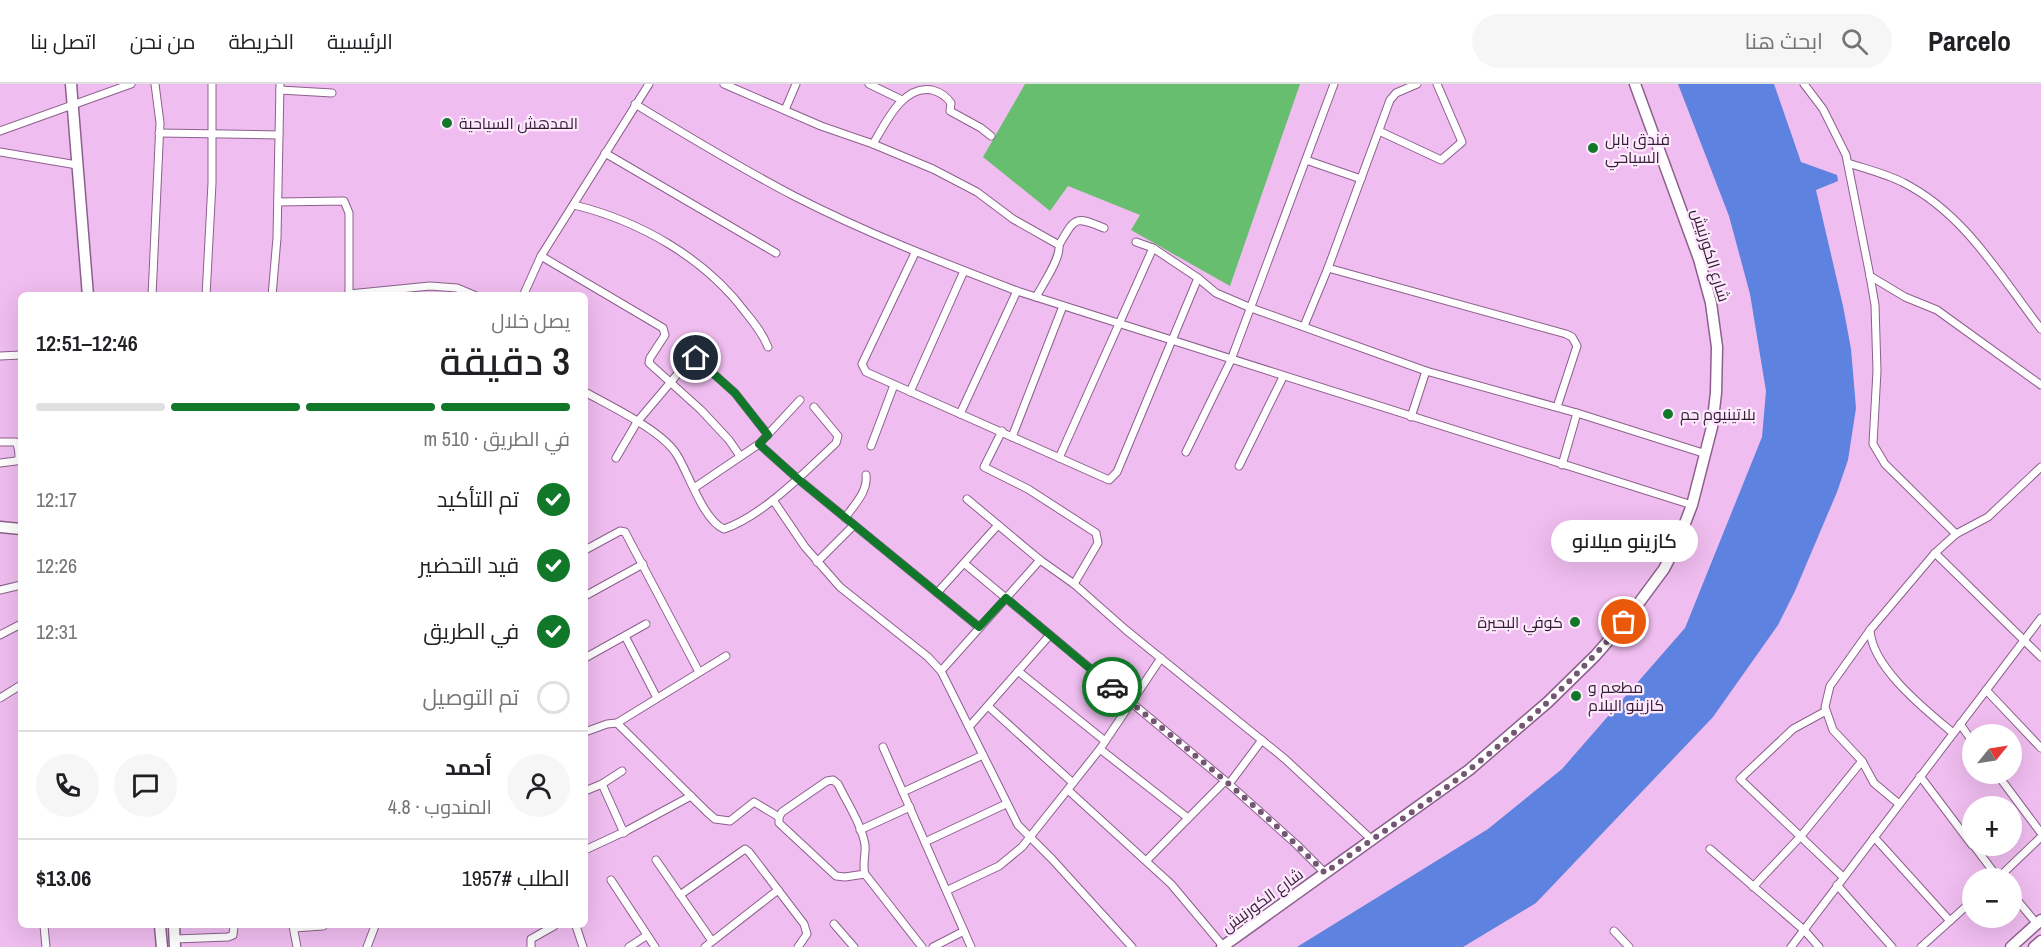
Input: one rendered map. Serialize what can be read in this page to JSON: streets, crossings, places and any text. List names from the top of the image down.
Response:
{
  "streets": {
    "street": ["شارع الكورنيش"]
  },
  "places": [
    "المدهش السياحية",
    "فندق بابل السياحي",
    "بلاتينيوم جم",
    "كوفي البحيرة",
    "كازينو ميلانو",
    "مطعم و كازينو البلام"
  ],
  "north": "top right",
  "page": {
    "header": "Parcelo",
    "search": "ابحث هنا",
    "nav": [
      "الرئيسية",
      "الخريطة",
      "من نحن",
      "اتصل بنا"
    ],
    "heading": ["3 دقيقة", "يصل خلال", "12:46–12:51"],
    "panel": [
      "أحمد",
      "المندوب · 4.8",
      "الطلب #1957",
      "$13.06"
    ],
    "bar": "في الطريق · 510 m",
    "list": [
      ["تم التأكيد", "12:17"],
      ["قيد التحضير", "12:26"],
      ["في الطريق", "12:31"],
      "تم التوصيل"
    ],
    "bubble": "كازينو ميلانو",
    "map_buttons": ["+", "−"]
  }
}
